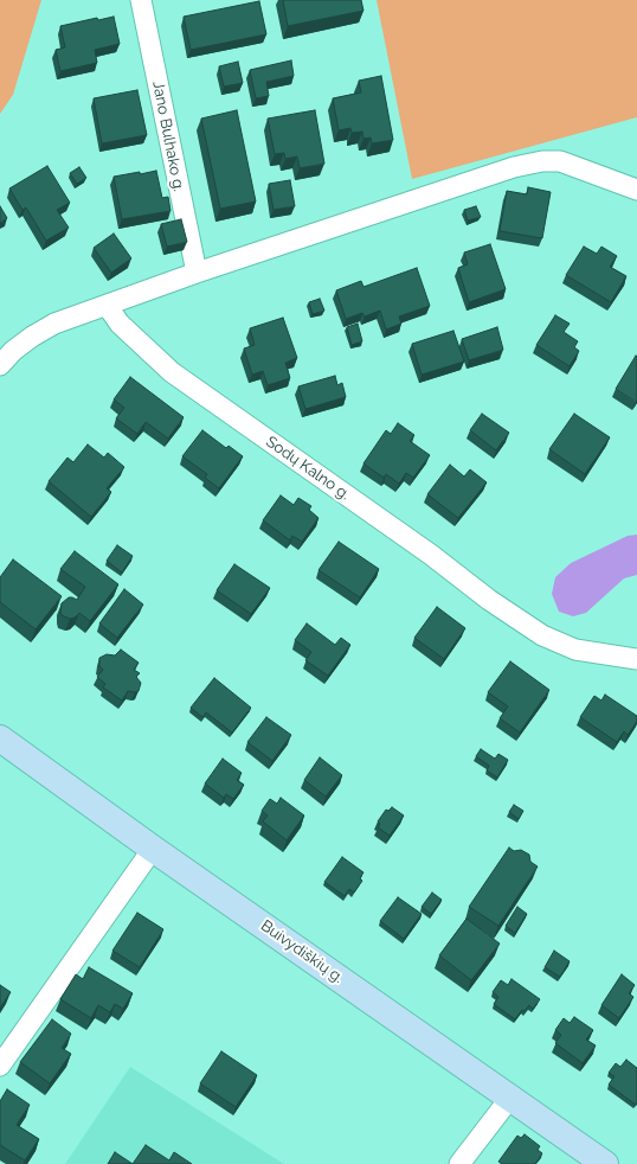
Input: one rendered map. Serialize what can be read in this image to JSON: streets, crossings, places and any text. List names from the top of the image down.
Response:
{
  "streets": {
    "main road": ["Buivydiškių g."],
    "street": ["Jano Bulhako g.", "Sodų Kalno g."]
  }
}
